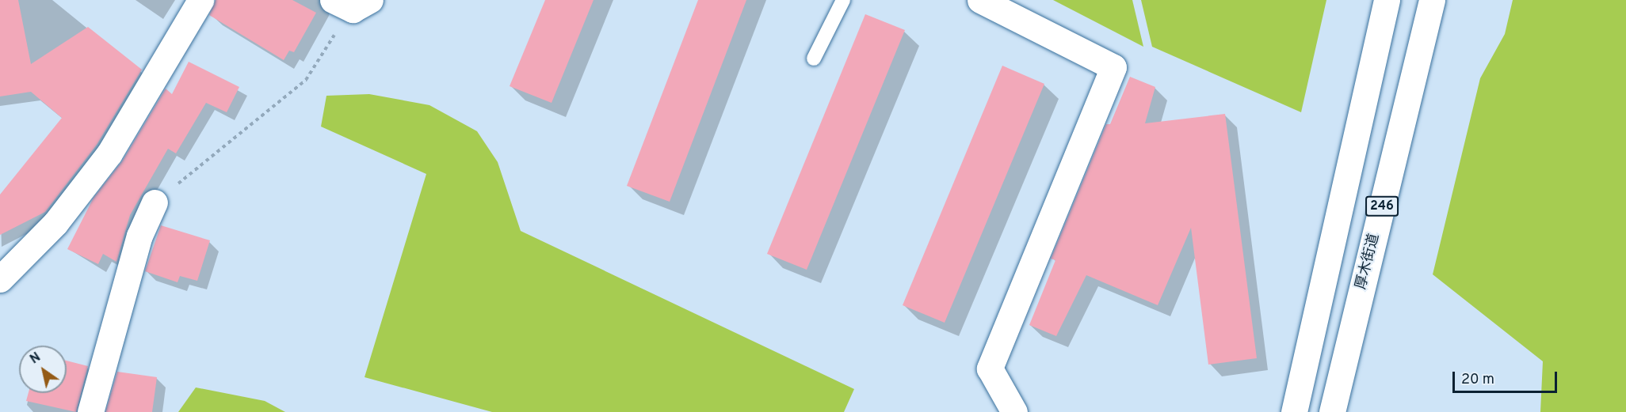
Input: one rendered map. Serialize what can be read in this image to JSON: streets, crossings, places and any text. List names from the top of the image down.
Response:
{
  "streets": {
    "main road": ["246", "厚木街道"]
  },
  "scale_bar": "20 m",
  "north": "top left"
}
